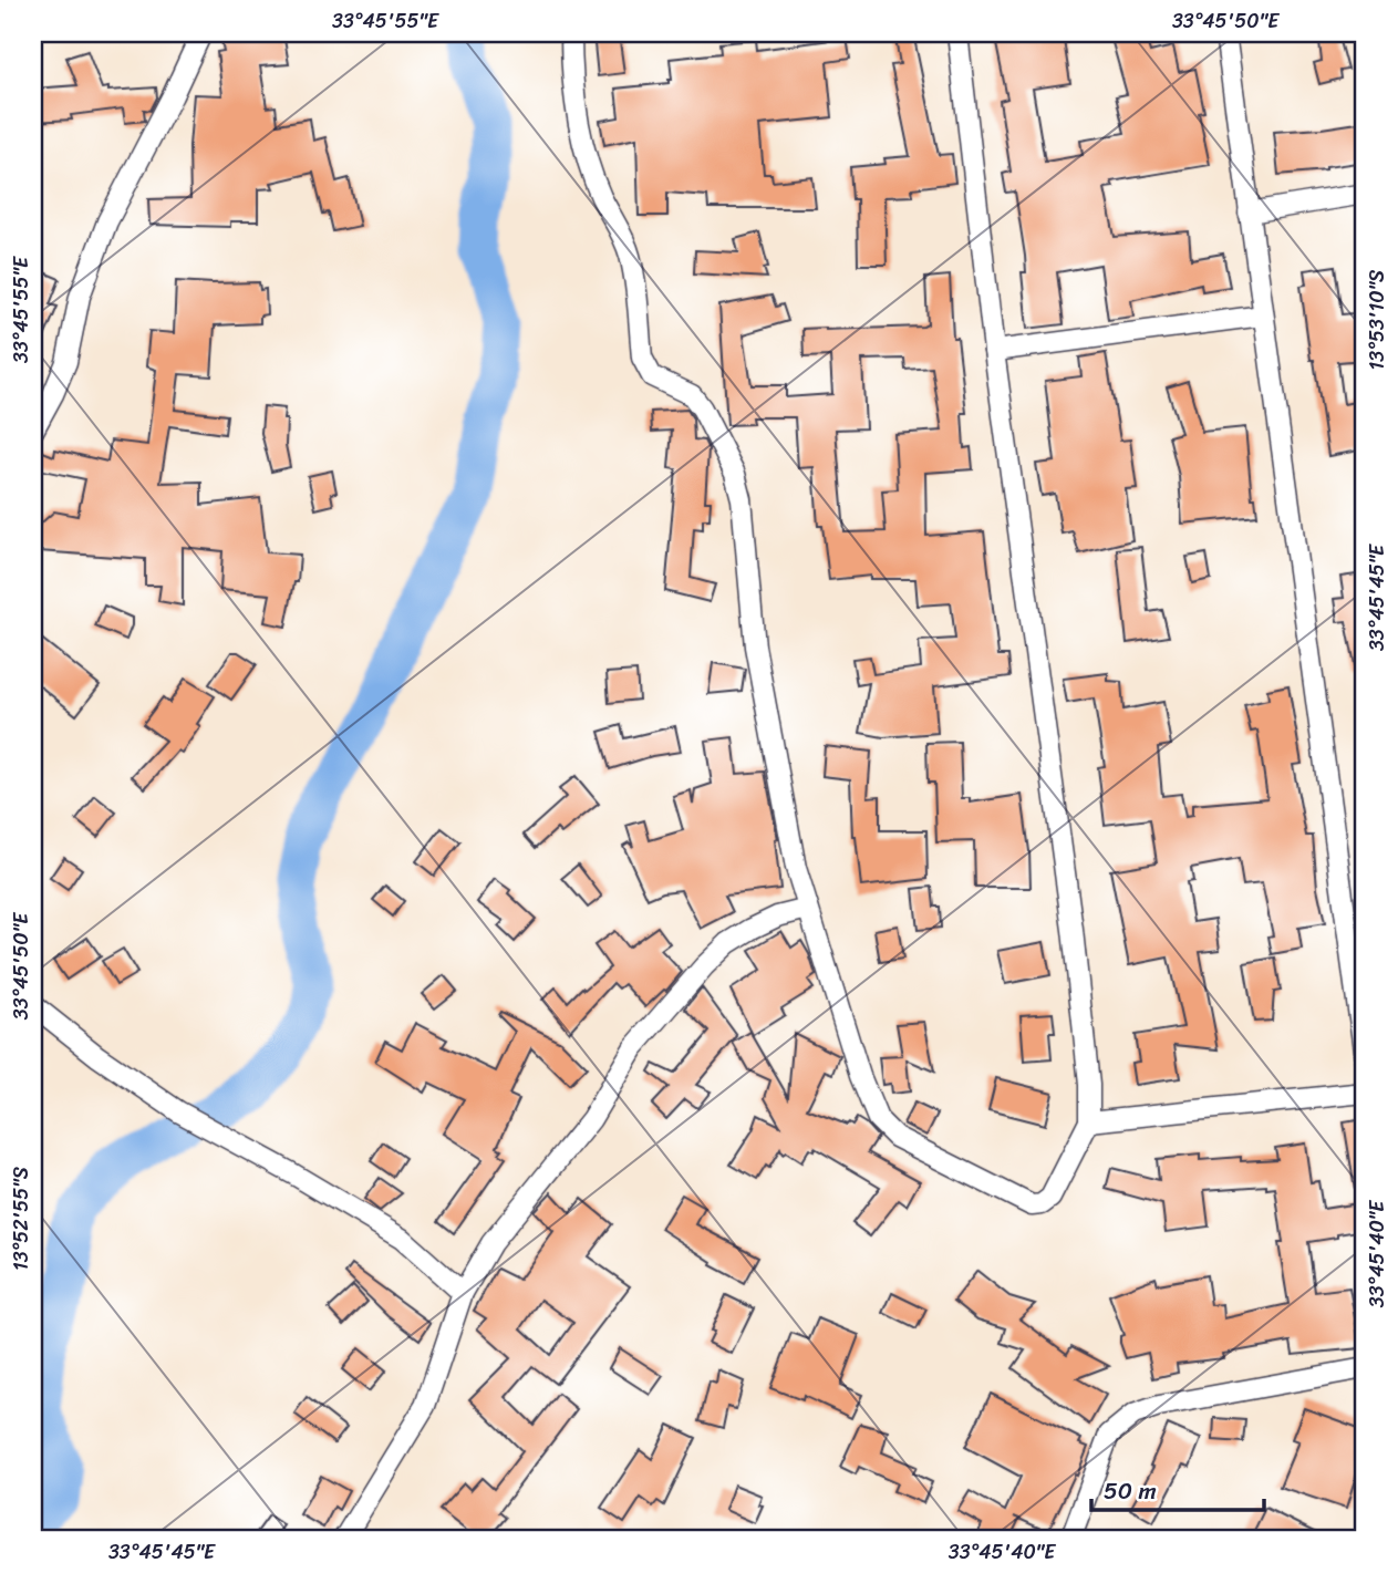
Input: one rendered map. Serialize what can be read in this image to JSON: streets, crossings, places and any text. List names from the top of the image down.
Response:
{
  "scale_bar": "50 m",
  "coordinates": [
    "33°45'55\"E",
    "33°45'50\"E",
    "13°53'10\"S",
    "33°45'45\"E",
    "13°52'55\"S",
    "33°45'40\"E"
  ]
}
